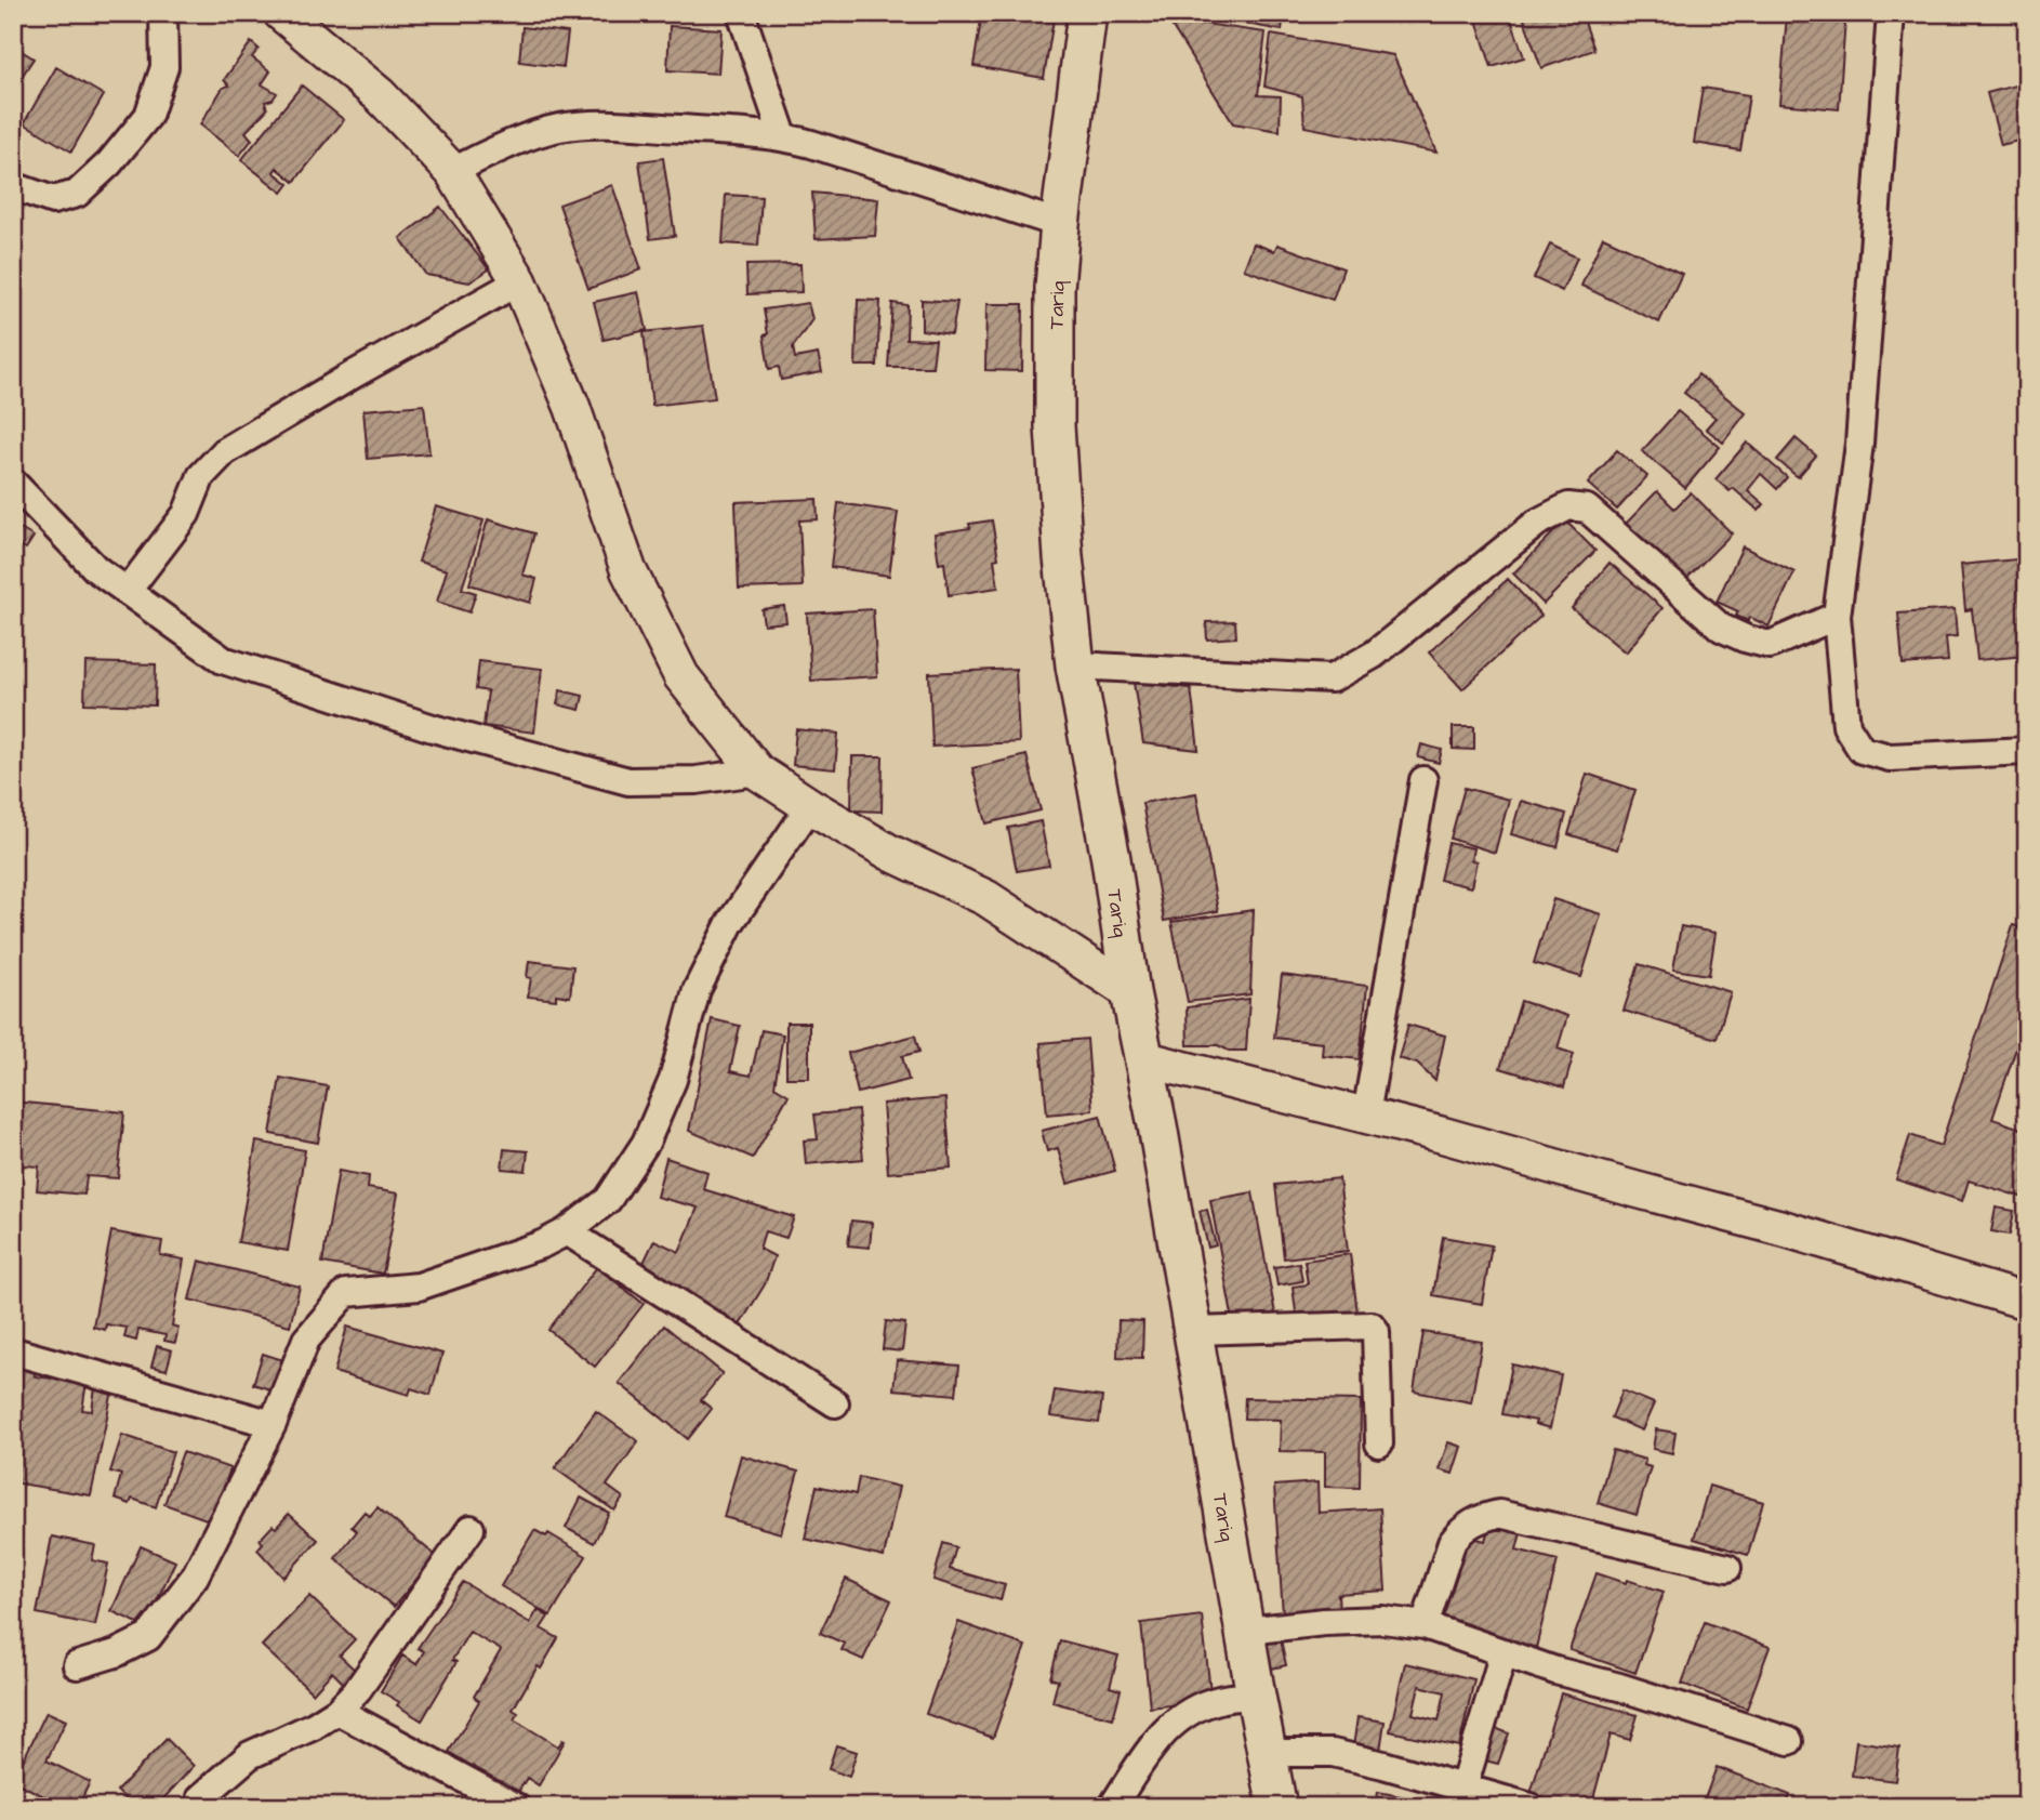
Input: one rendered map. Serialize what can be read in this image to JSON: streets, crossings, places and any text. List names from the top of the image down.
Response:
{
  "streets": {
    "main road": ["Tariq"]
  }
}
